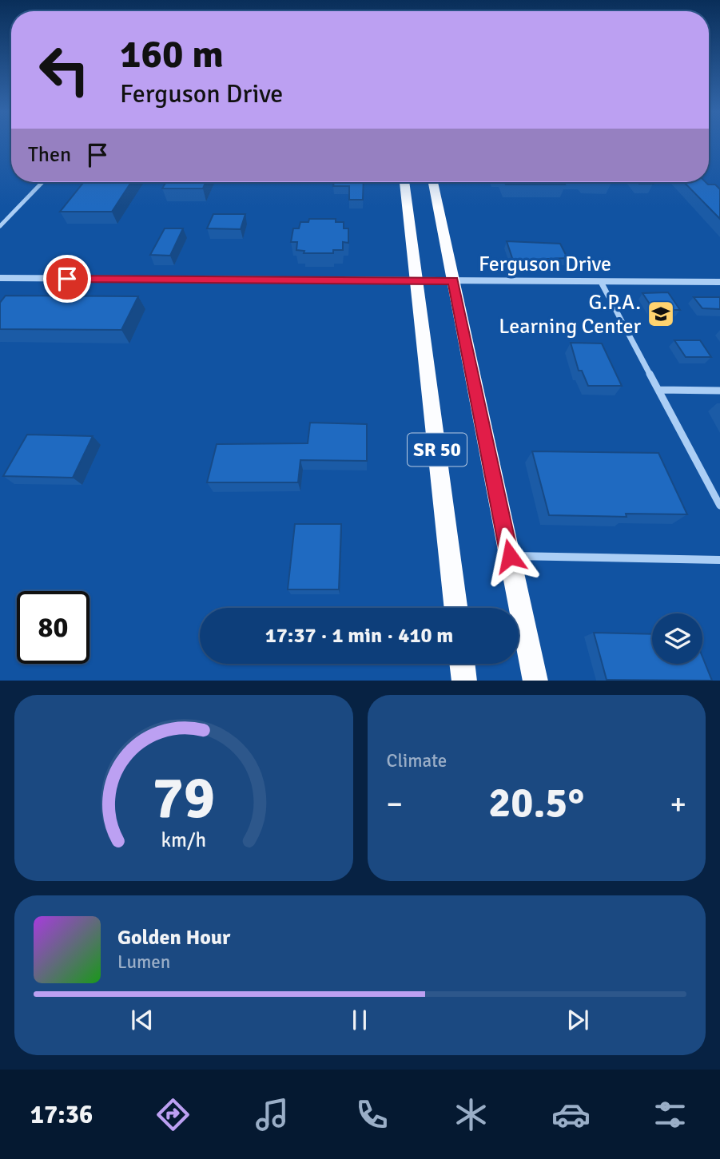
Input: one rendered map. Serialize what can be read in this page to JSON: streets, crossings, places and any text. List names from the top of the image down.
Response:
{
  "streets": {
    "highway": ["SR 50"],
    "street": ["Ferguson Drive"]
  },
  "crossings": [
    ["Ferguson Drive", "SR 50"]
  ],
  "places": {
    "school or university": ["G.P.A. Learning Center"]
  },
  "page": {
    "turn": ["160 m", "Ferguson Drive"],
    "then": "Then",
    "limit": "80",
    "trip": "17:37 · 1 min · 410 m",
    "tile": "Climate",
    "heat": ["−", "20.5°", "+"],
    "song": ["Golden Hour", "Lumen"],
    "tabs": "17:36",
    "gauge": ["79", "km/h"]
  }
}
